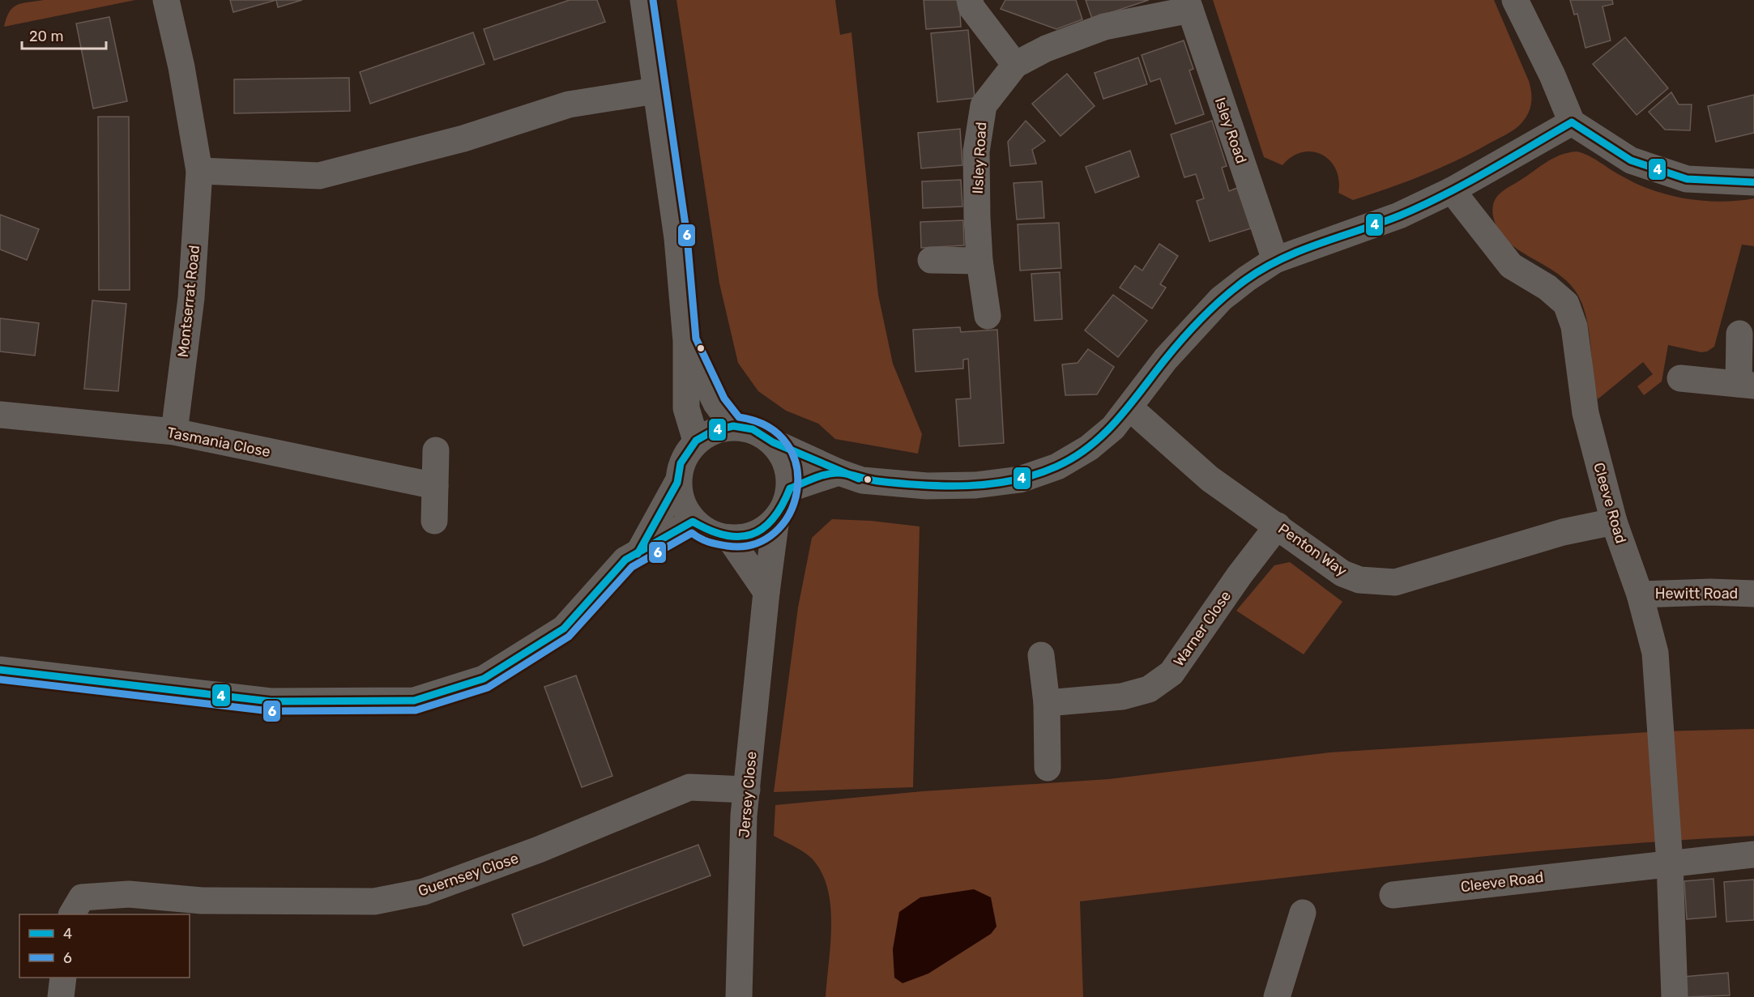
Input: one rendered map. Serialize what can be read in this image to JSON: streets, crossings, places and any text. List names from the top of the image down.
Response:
{
  "streets": {
    "street": [
      "Isley Road",
      "Ilsley Road",
      "Montserrat Road",
      "Tasmania Close",
      "Cleeve Road",
      "Penton Way",
      "Hewitt Road",
      "Warner Close",
      "Jersey Close",
      "Guernsey Close"
    ]
  },
  "crossings": [
    ["Isley Road", "Ilsley Road"],
    ["Montserrat Road", "Tasmania Close"],
    ["Cleeve Road", "Penton Way"],
    ["Cleeve Road", "Hewitt Road"],
    ["Penton Way", "Warner Close"],
    ["Jersey Close", "Guernsey Close"]
  ],
  "lines": ["transit line 6", "transit line 4"],
  "legend": ["4", "6"],
  "scale_bar": "20 m"
}
